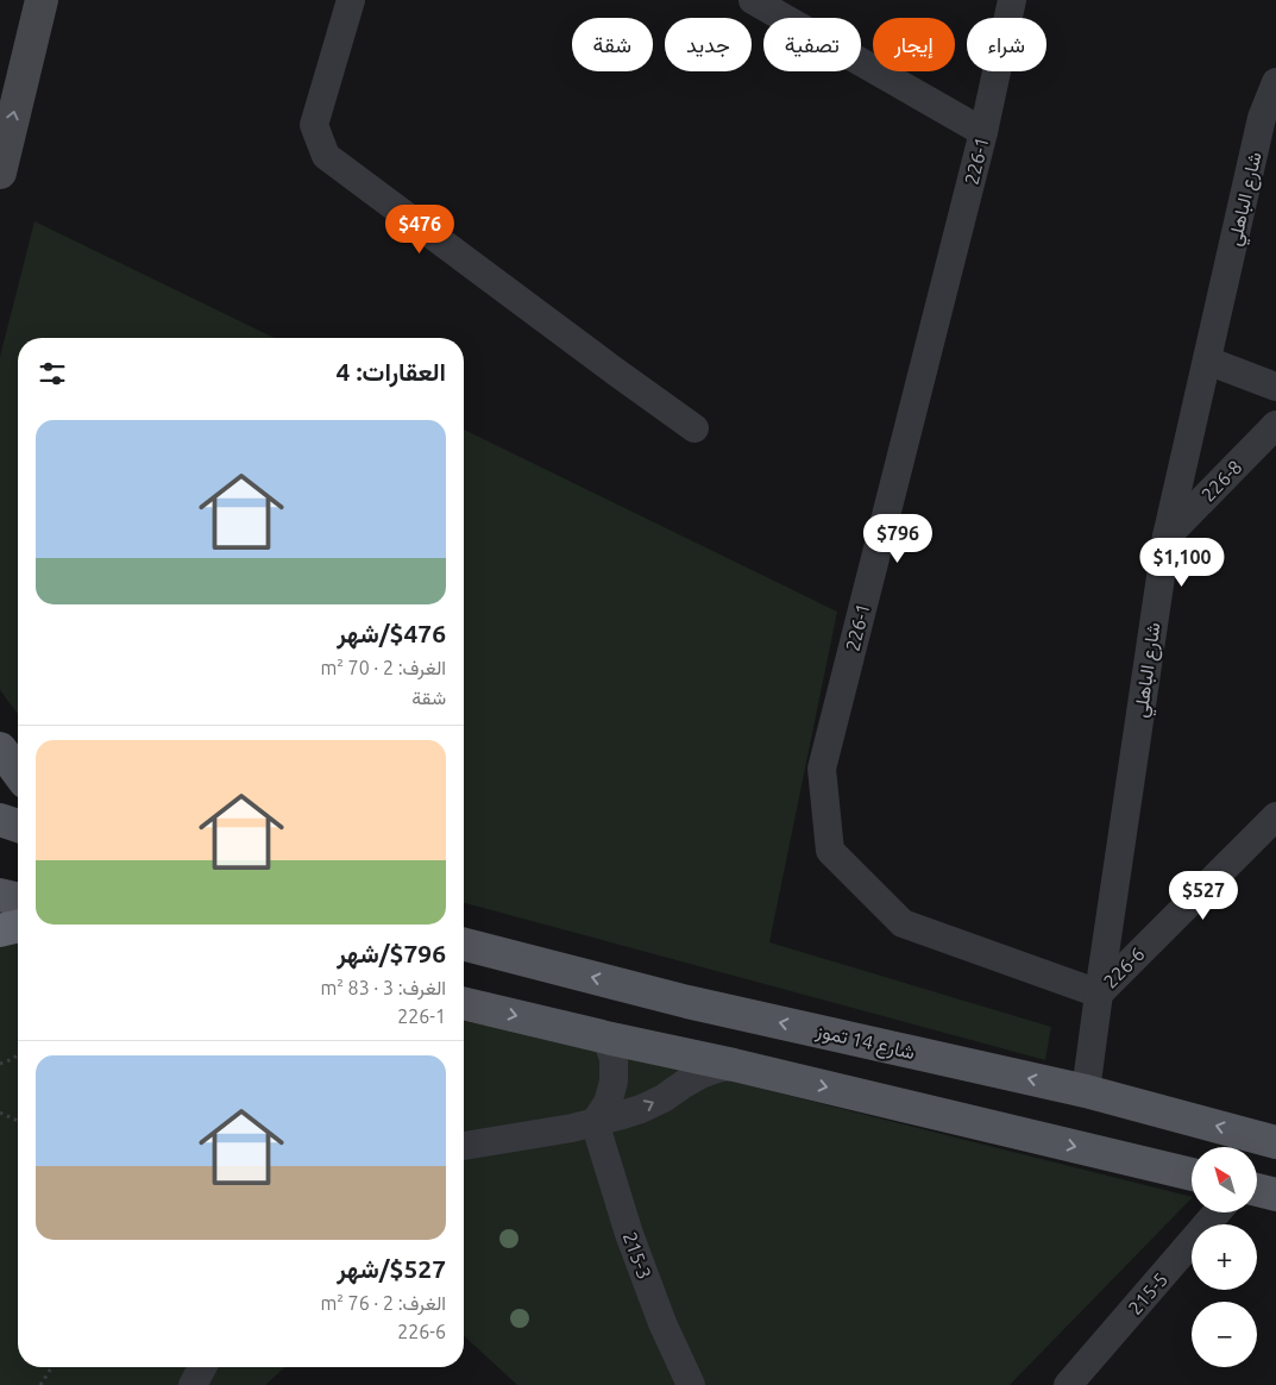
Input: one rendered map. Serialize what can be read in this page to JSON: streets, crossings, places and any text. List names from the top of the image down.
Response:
{
  "streets": {
    "main road": ["شارع 14 تموز"],
    "street": [
      "226-1",
      "شارع الباهلي",
      "226-8",
      "226-6",
      "215-3",
      "215-5"
    ]
  },
  "crossings": [
    ["226-1", "شارع الباهلي"],
    ["226-1", "226-6"],
    ["شارع الباهلي", "226-8"],
    ["شارع الباهلي", "226-6"],
    ["شارع الباهلي", "شارع 14 تموز"]
  ],
  "north": "top left",
  "page": {
    "chip": [
      "شراء",
      "إيجار",
      "تصفية",
      "جديد",
      "شقة"
    ],
    "price": [
      "$476",
      "$796",
      "$1,100",
      "$527"
    ],
    "heading": "العقارات: 4",
    "list": [
      {
        "name": "$476/شهر",
        "note": "الغرف: 2 · 70 m² · شقة"
      },
      {
        "name": "$796/شهر",
        "note": "الغرف: 3 · 83 m² · 226-1"
      },
      {
        "name": "$527/شهر",
        "note": "الغرف: 2 · 76 m² · 226-6"
      }
    ],
    "map_buttons": ["+", "−"]
  }
}
